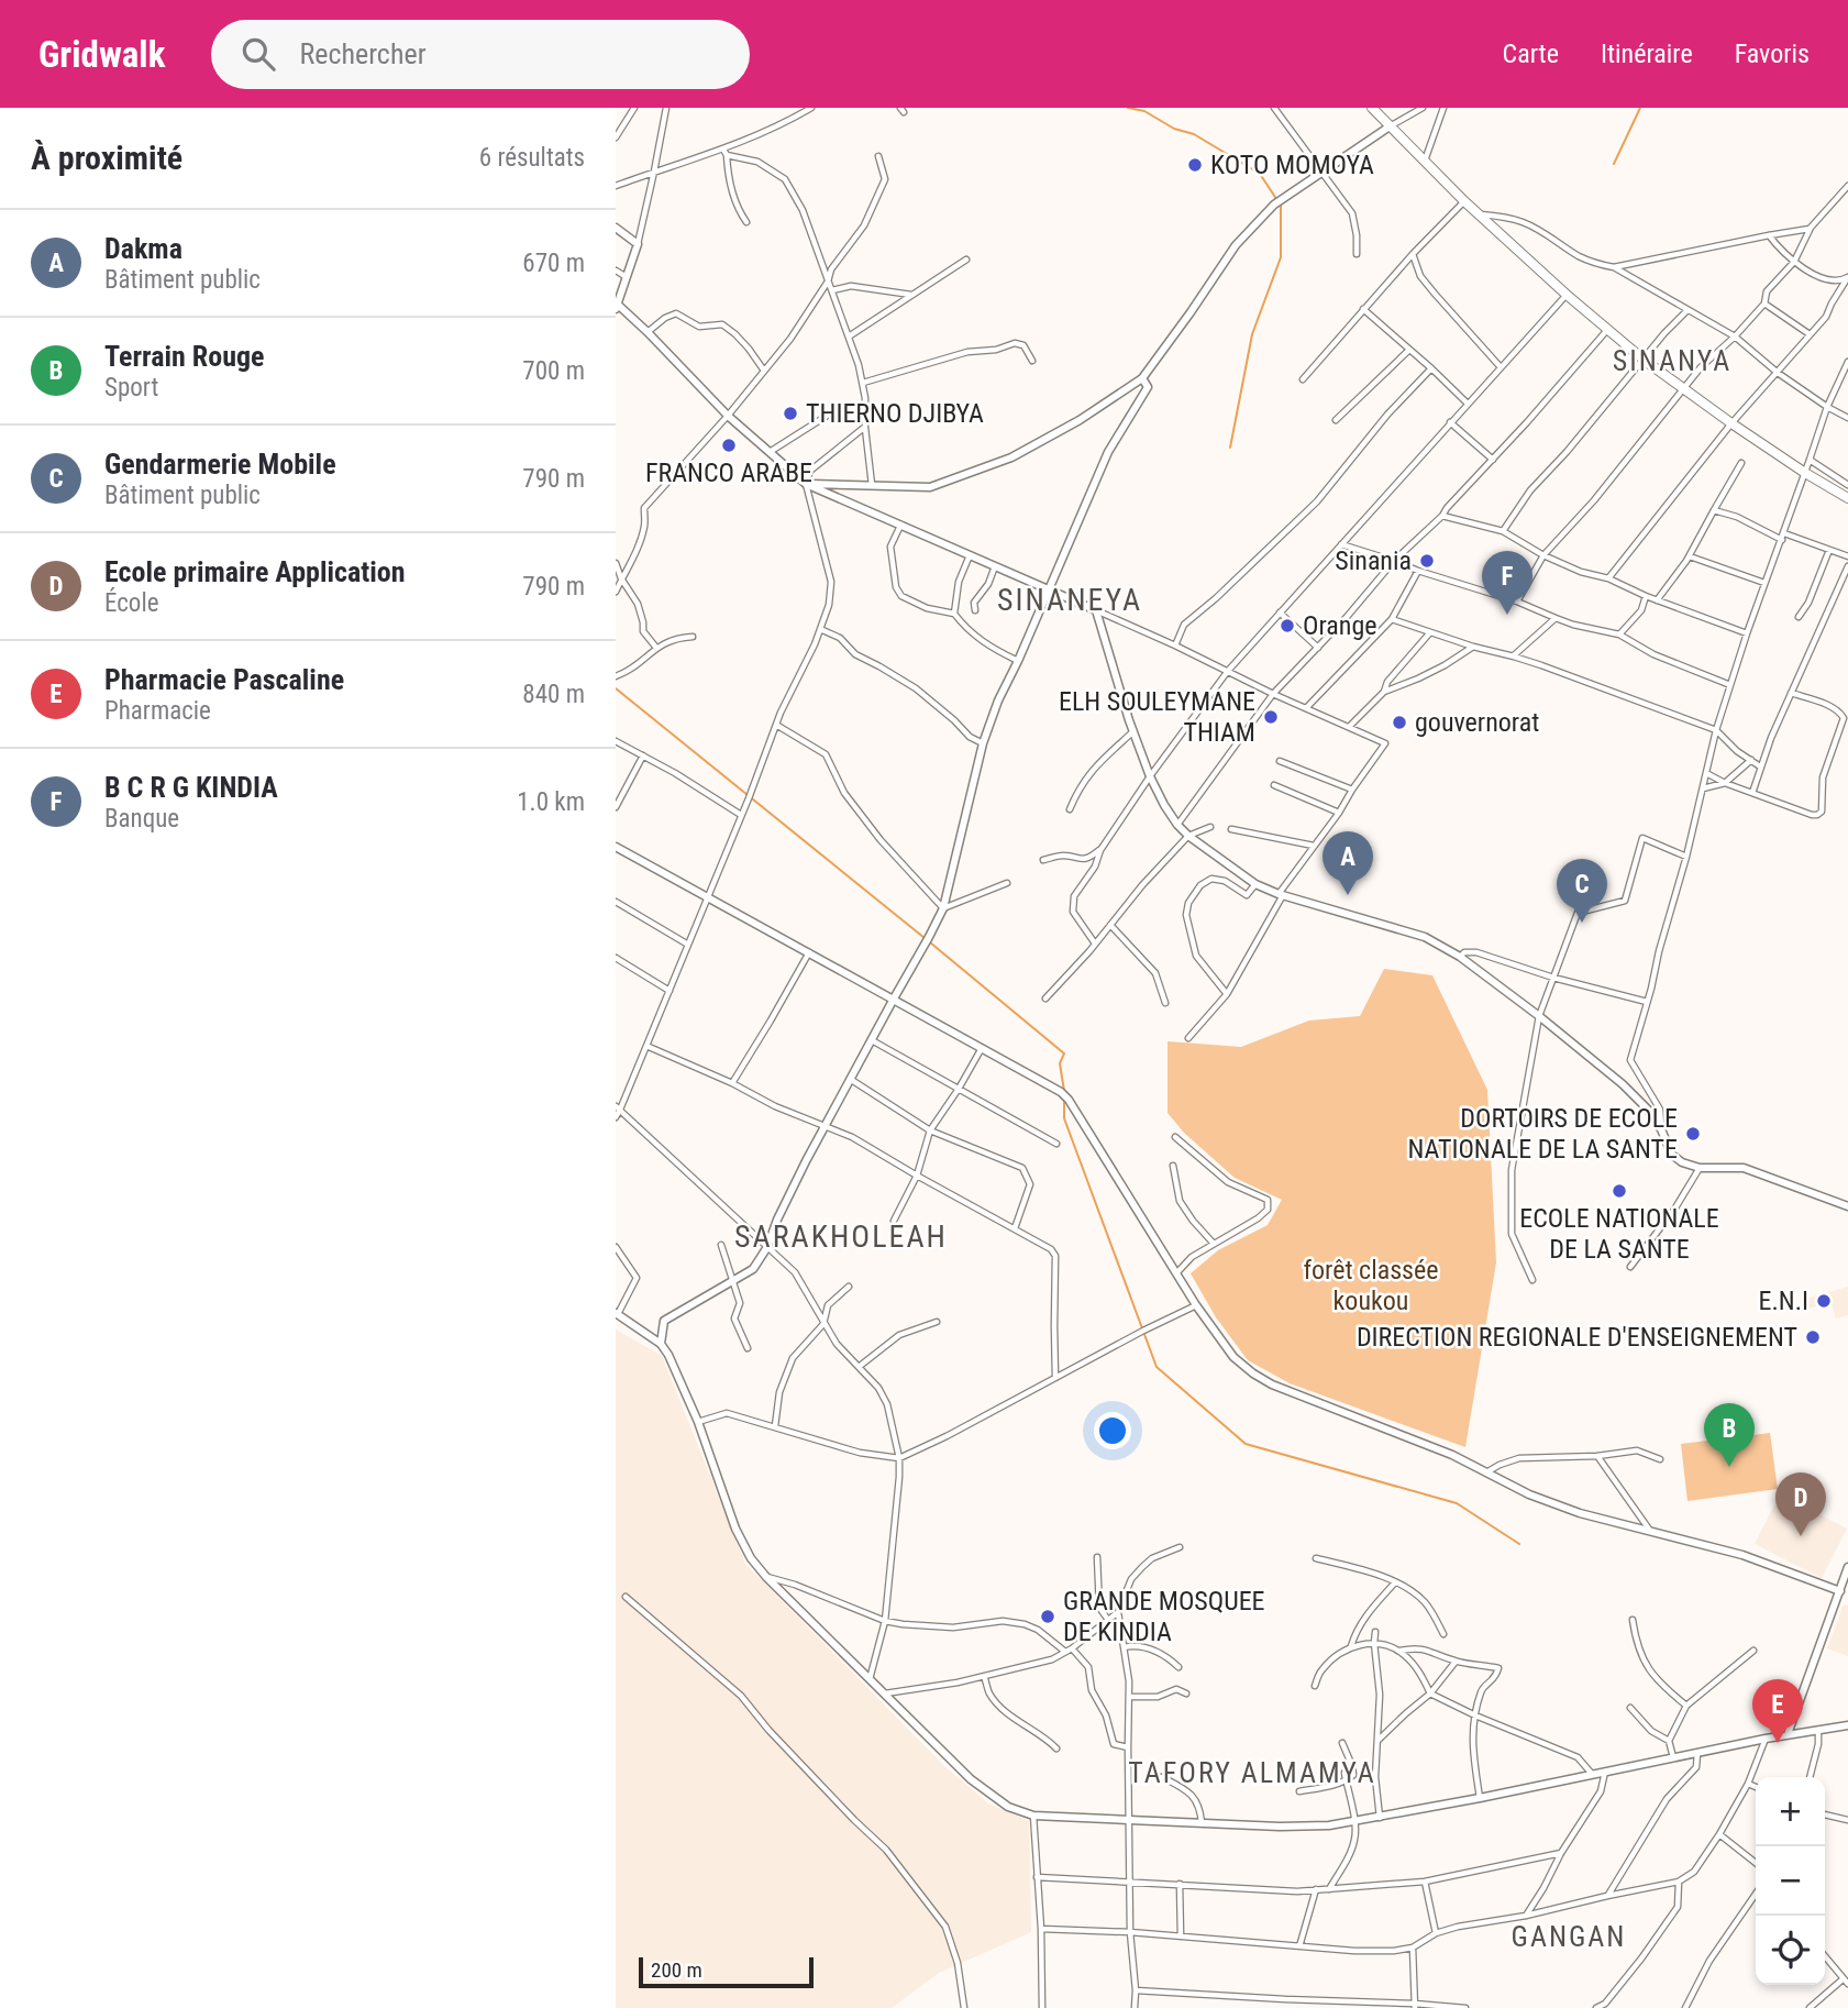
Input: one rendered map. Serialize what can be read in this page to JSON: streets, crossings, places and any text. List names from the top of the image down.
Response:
{
  "districts": [
    "SINANYA",
    "SINANEYA",
    "SARAKHOLEAH",
    "TAFORY ALMAMYA",
    "GANGAN"
  ],
  "parks": ["forêt classée koukou"],
  "places": [
    "KOTO MOMOYA",
    "THIERNO DJIBYA",
    "FRANCO ARABE",
    "Sinania",
    "Orange",
    "ELH SOULEYMANE THIAM",
    "gouvernorat",
    "DORTOIRS DE ECOLE NATIONALE DE LA SANTE",
    "ECOLE NATIONALE DE LA SANTE",
    "E.N.I",
    "DIRECTION REGIONALE D'ENSEIGNEMENT",
    "GRANDE MOSQUEE DE KINDIA"
  ],
  "scale_bar": "200 m",
  "page": {
    "header": "Gridwalk",
    "search": "Rechercher",
    "nav": ["Carte", "Itinéraire", "Favoris"],
    "heading": ["À proximité", "6 résultats"],
    "list": [
      {
        "mark": "A",
        "name": "Dakma",
        "note": "Bâtiment public",
        "value": "670 m"
      },
      {
        "mark": "B",
        "name": "Terrain Rouge",
        "note": "Sport",
        "value": "700 m"
      },
      {
        "mark": "C",
        "name": "Gendarmerie Mobile",
        "note": "Bâtiment public",
        "value": "790 m"
      },
      {
        "mark": "D",
        "name": "Ecole primaire Application",
        "note": "École",
        "value": "790 m"
      },
      {
        "mark": "E",
        "name": "Pharmacie Pascaline",
        "note": "Pharmacie",
        "value": "840 m"
      },
      {
        "mark": "F",
        "name": "B C R G KINDIA",
        "note": "Banque",
        "value": "1.0 km"
      }
    ],
    "pins": [
      "F",
      "A",
      "C",
      "B",
      "D",
      "E"
    ],
    "map_buttons": ["+", "−"],
    "scale": "200 m"
  }
}
